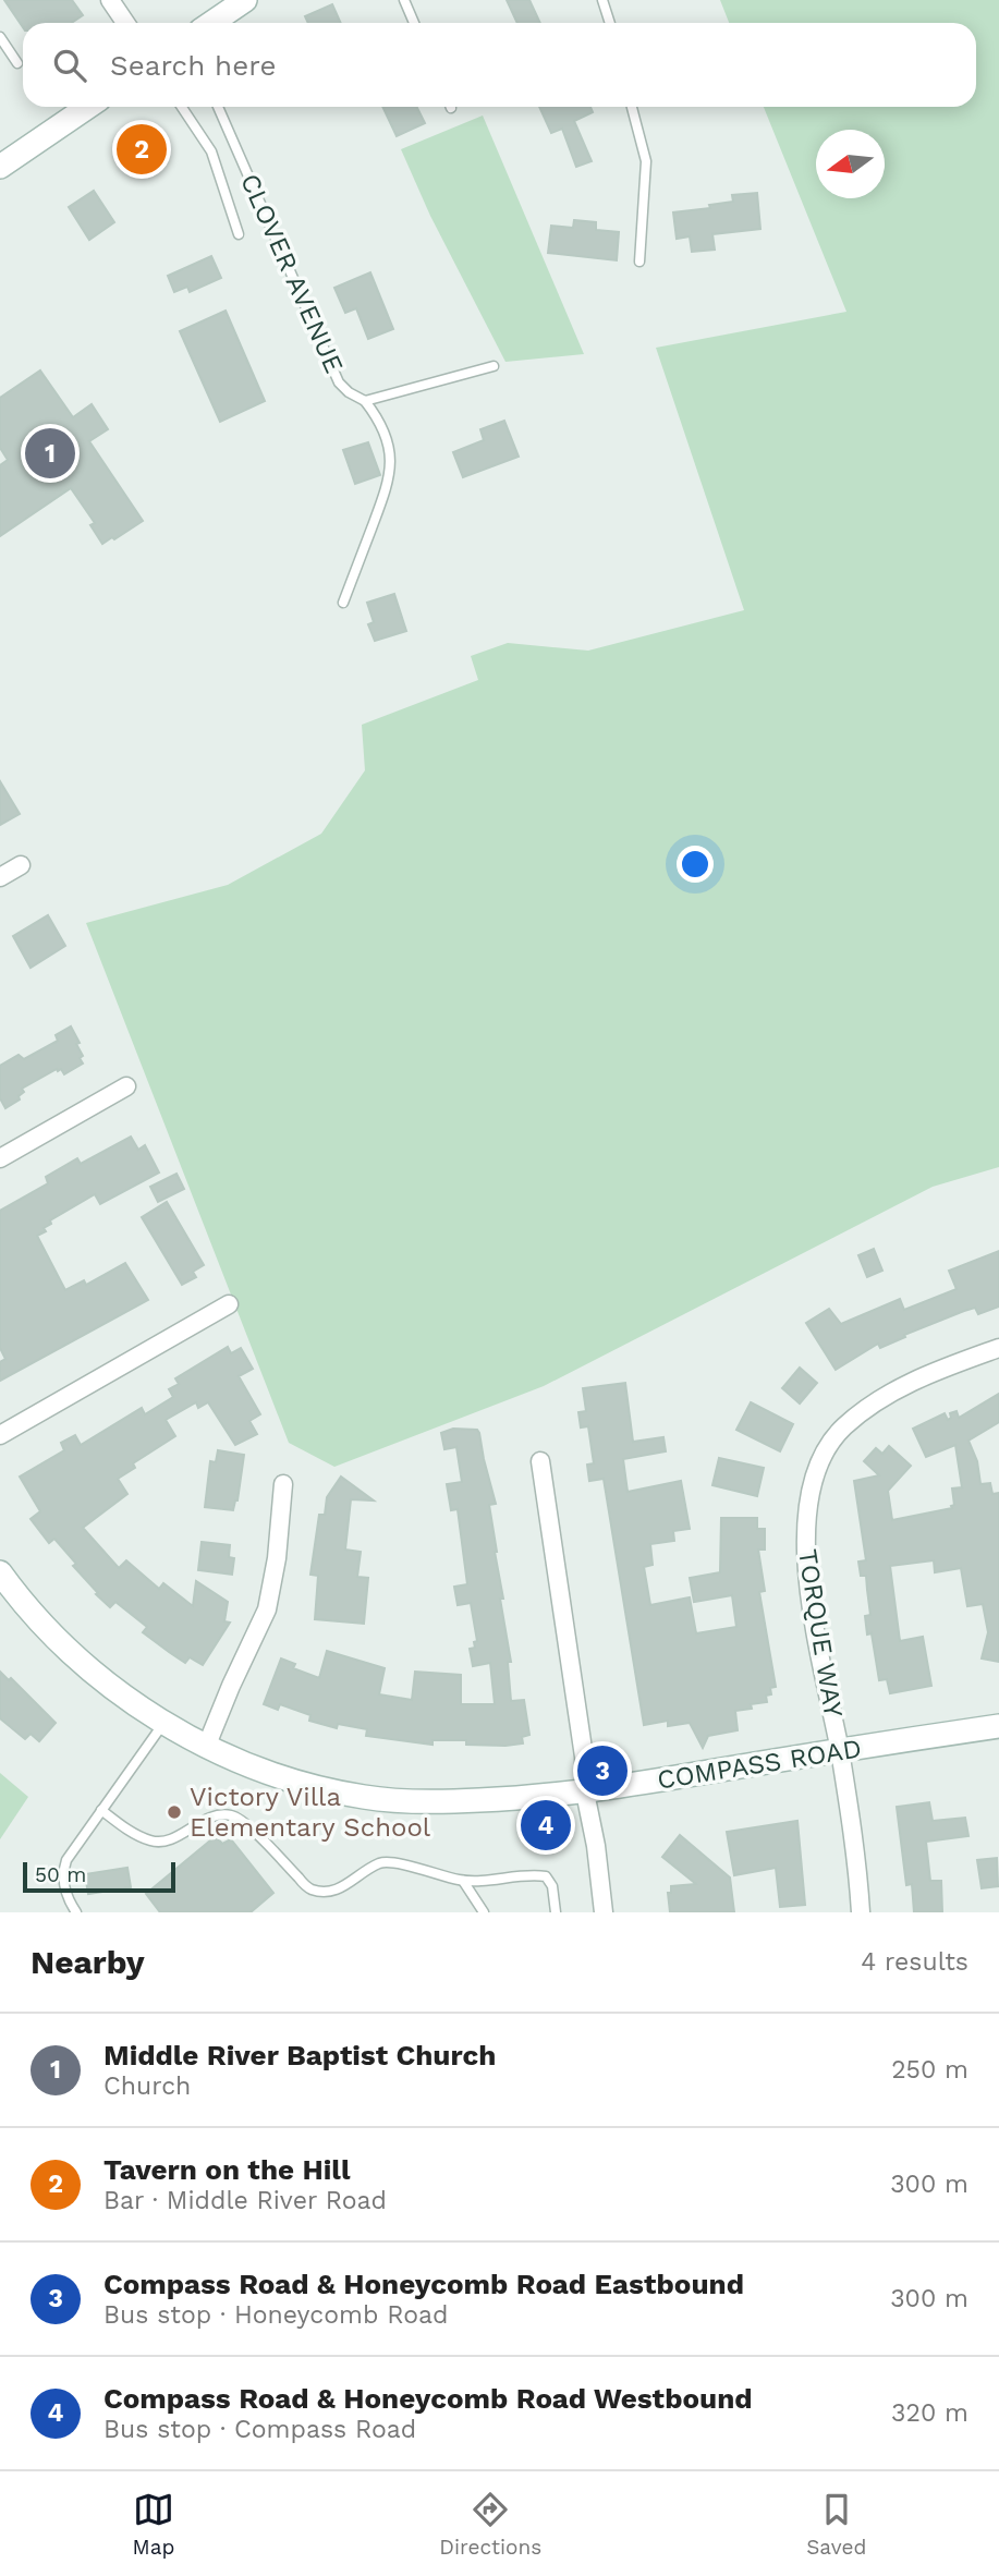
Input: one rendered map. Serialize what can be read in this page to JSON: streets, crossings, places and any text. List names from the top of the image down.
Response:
{
  "streets": {
    "street": ["TORQUE WAY", "COMPASS ROAD"],
    "lane": ["CLOVER AVENUE"]
  },
  "crossings": [
    ["TORQUE WAY", "COMPASS ROAD"]
  ],
  "places": ["Victory Villa Elementary School"],
  "scale_bar": "50 m",
  "north": "left",
  "page": {
    "search": "Search here",
    "pins": [
      "2",
      "1",
      "3",
      "4"
    ],
    "scale": "50 m",
    "heading": ["Nearby", "4 results"],
    "list": [
      {
        "mark": "1",
        "name": "Middle River Baptist Church",
        "note": "Church",
        "value": "250 m"
      },
      {
        "mark": "2",
        "name": "Tavern on the Hill",
        "note": "Bar · Middle River Road",
        "value": "300 m"
      },
      {
        "mark": "3",
        "name": "Compass Road & Honeycomb Road Eastbound",
        "note": "Bus stop · Honeycomb Road",
        "value": "300 m"
      },
      {
        "mark": "4",
        "name": "Compass Road & Honeycomb Road Westbound",
        "note": "Bus stop · Compass Road",
        "value": "320 m"
      }
    ],
    "nav": ["Map", "Directions", "Saved"]
  }
}
